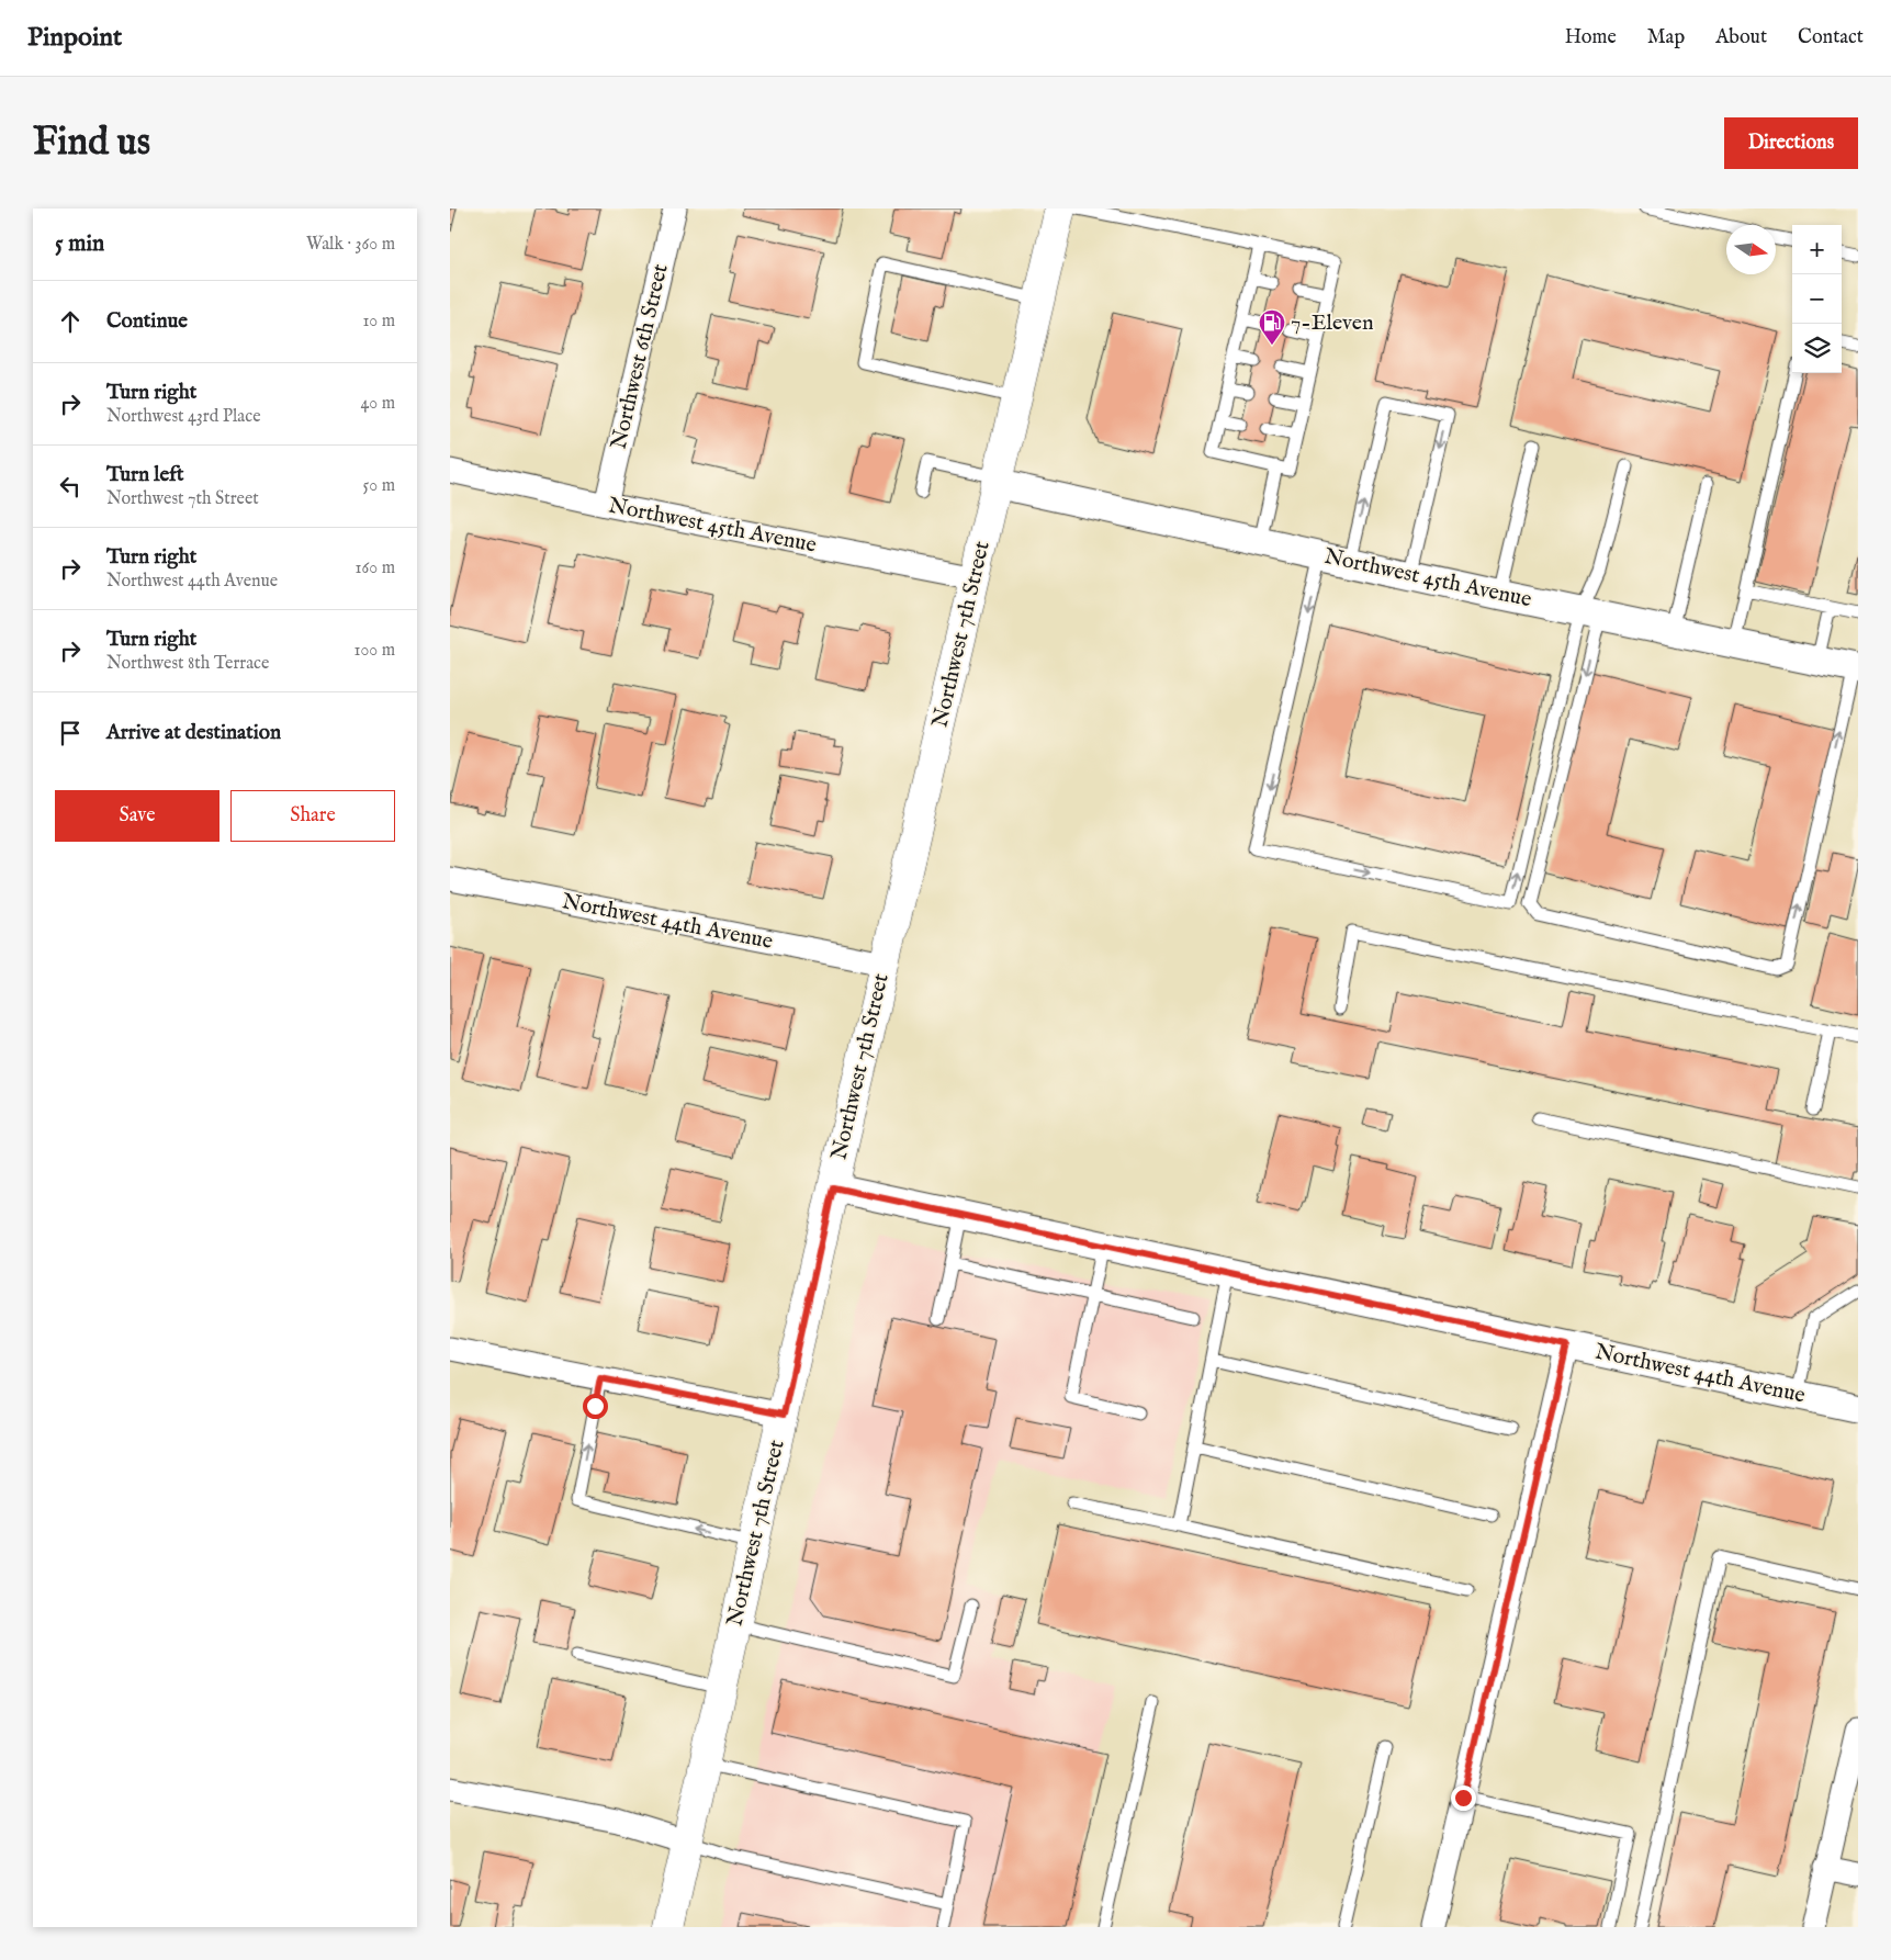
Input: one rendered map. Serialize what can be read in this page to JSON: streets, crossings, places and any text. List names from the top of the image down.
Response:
{
  "streets": {
    "main road": ["Northwest 7th Street"],
    "street": ["Northwest 6th Street", "Northwest 45th Avenue", "Northwest 44th Avenue"]
  },
  "crossings": [
    ["Northwest 6th Street", "Northwest 45th Avenue"],
    ["Northwest 45th Avenue", "Northwest 7th Street"],
    ["Northwest 7th Street", "Northwest 44th Avenue"]
  ],
  "places": {
    "fuel station": ["7-Eleven"]
  },
  "north": "right",
  "page": {
    "header": "Pinpoint",
    "nav": [
      "Home",
      "Map",
      "About",
      "Contact"
    ],
    "buttons": [
      "Directions",
      ["Save", "Share"]
    ],
    "title": "Find us",
    "heading": ["5 min", "Walk · 360 m"],
    "map_buttons": ["+", "−"],
    "list": [
      ["Continue", "10 m"],
      ["Turn right", "Northwest 43rd Place", "40 m"],
      ["Turn left", "Northwest 7th Street", "50 m"],
      ["Turn right", "Northwest 44th Avenue", "160 m"],
      ["Turn right", "Northwest 8th Terrace", "100 m"],
      "Arrive at destination"
    ]
  }
}
